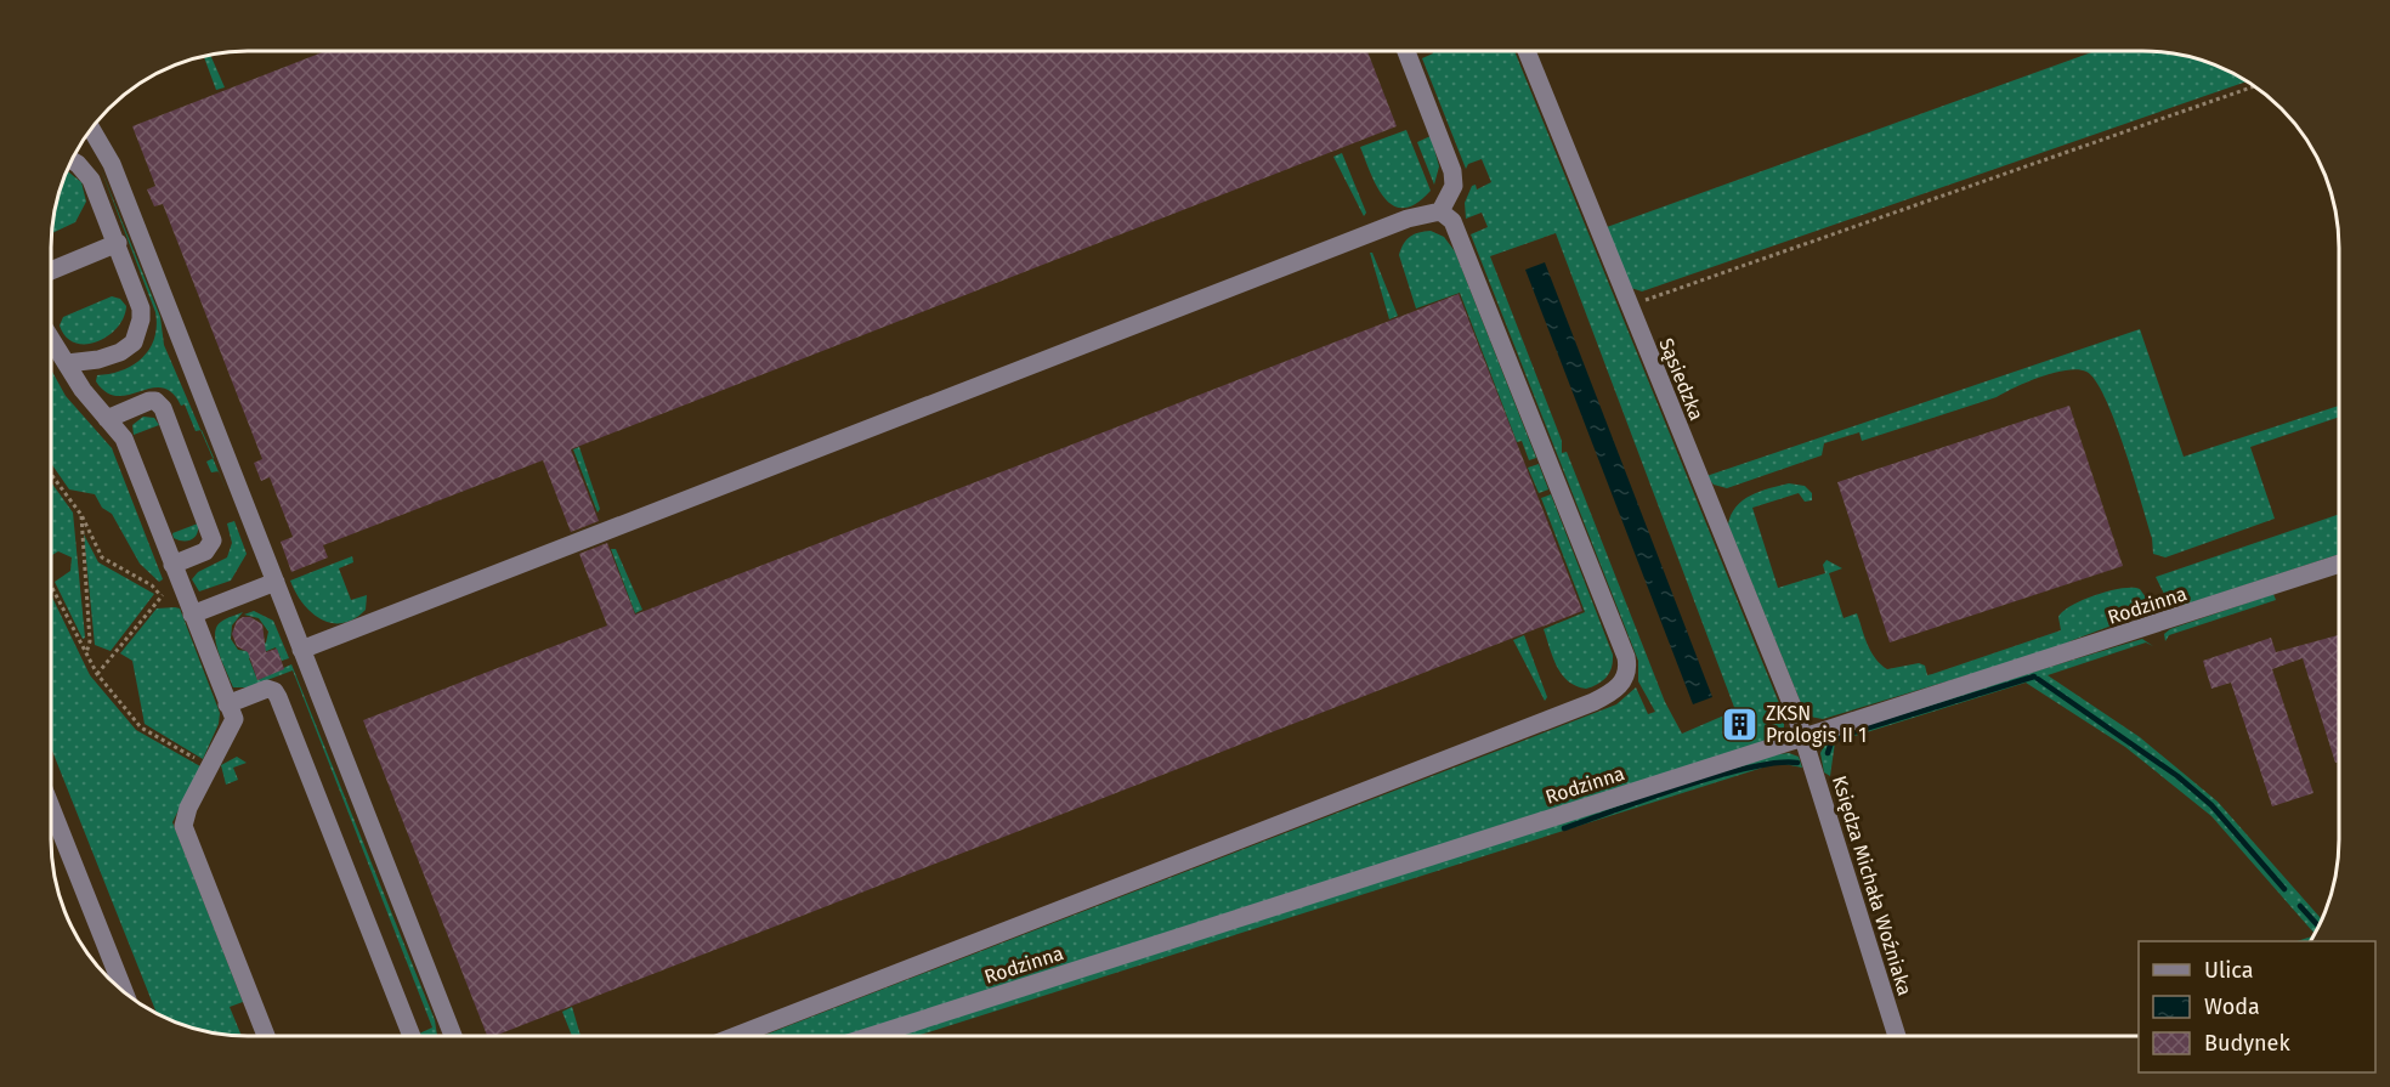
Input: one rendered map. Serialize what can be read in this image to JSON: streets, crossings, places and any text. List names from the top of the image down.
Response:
{
  "streets": {
    "street": ["Sąsiedzka", "Rodzinna", "Księdza Michała Woźniaka"]
  },
  "crossings": [
    ["Sąsiedzka", "Rodzinna"],
    ["Sąsiedzka", "Księdza Michała Woźniaka"],
    ["Rodzinna", "Księdza Michała Woźniaka"]
  ],
  "places": {
    "building": ["ZKSN Prologis II 1"]
  },
  "legend": ["Ulica", "Woda", "Budynek"]
}
